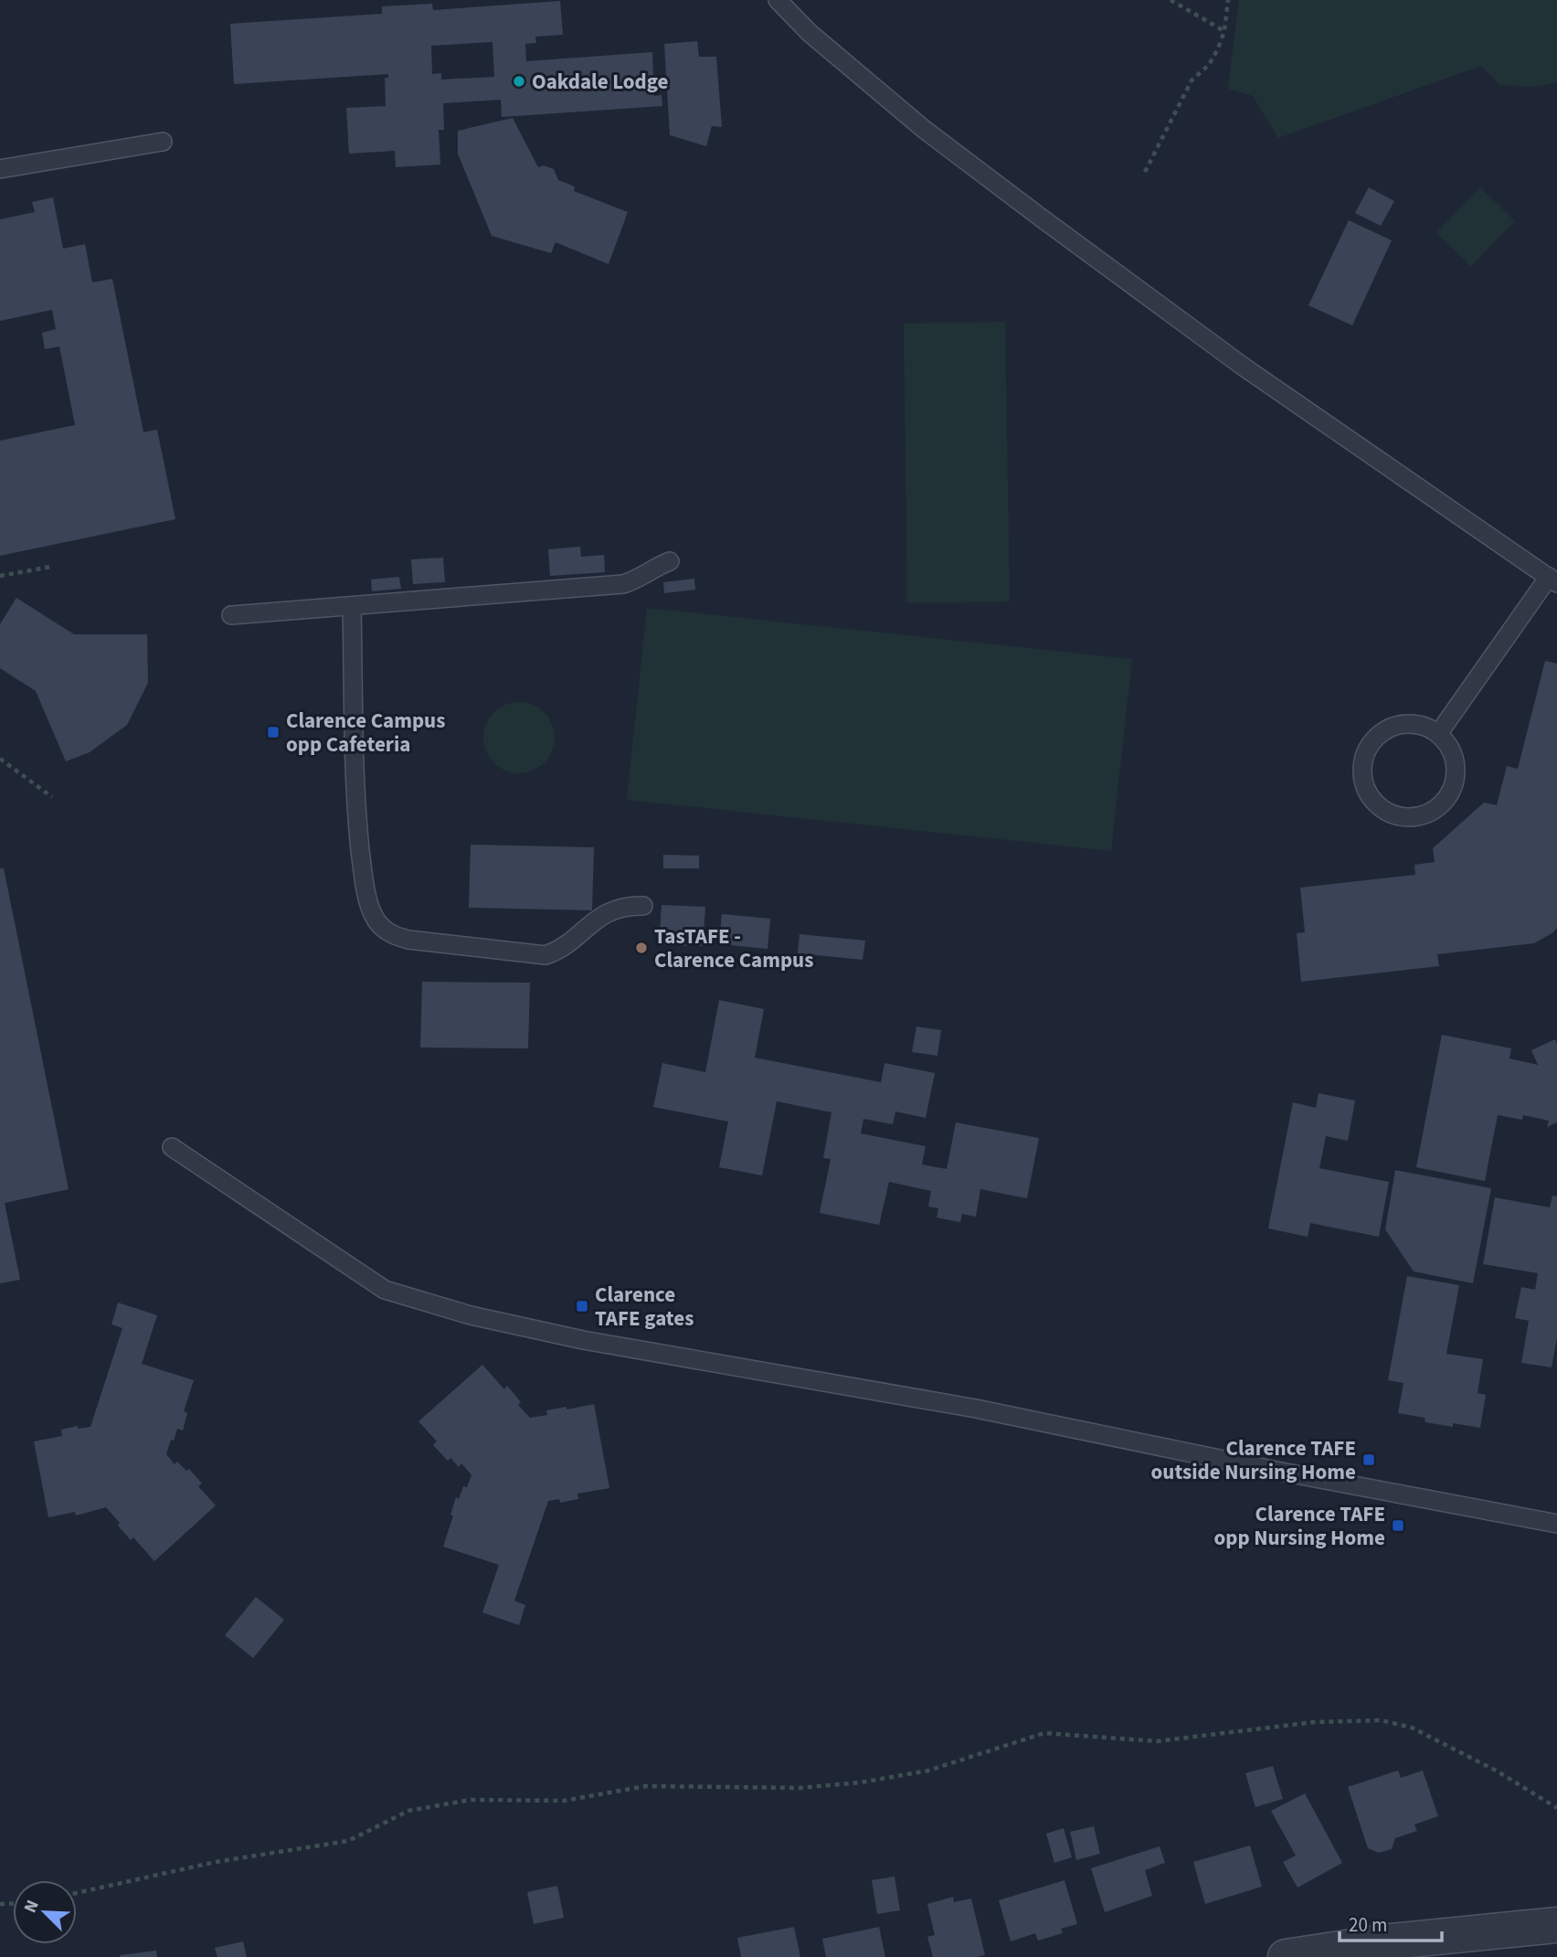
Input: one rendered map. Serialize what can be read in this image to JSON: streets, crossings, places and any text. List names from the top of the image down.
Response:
{
  "places": {
    "other": ["Oakdale Lodge", "TasTAFE - Clarence Campus"],
    "transit": [
      "Clarence Campus opp Cafeteria",
      "Clarence TAFE gates",
      "Clarence TAFE outside Nursing Home",
      "Clarence TAFE opp Nursing Home"
    ]
  },
  "scale_bar": "20 m",
  "north": "top left"
}
